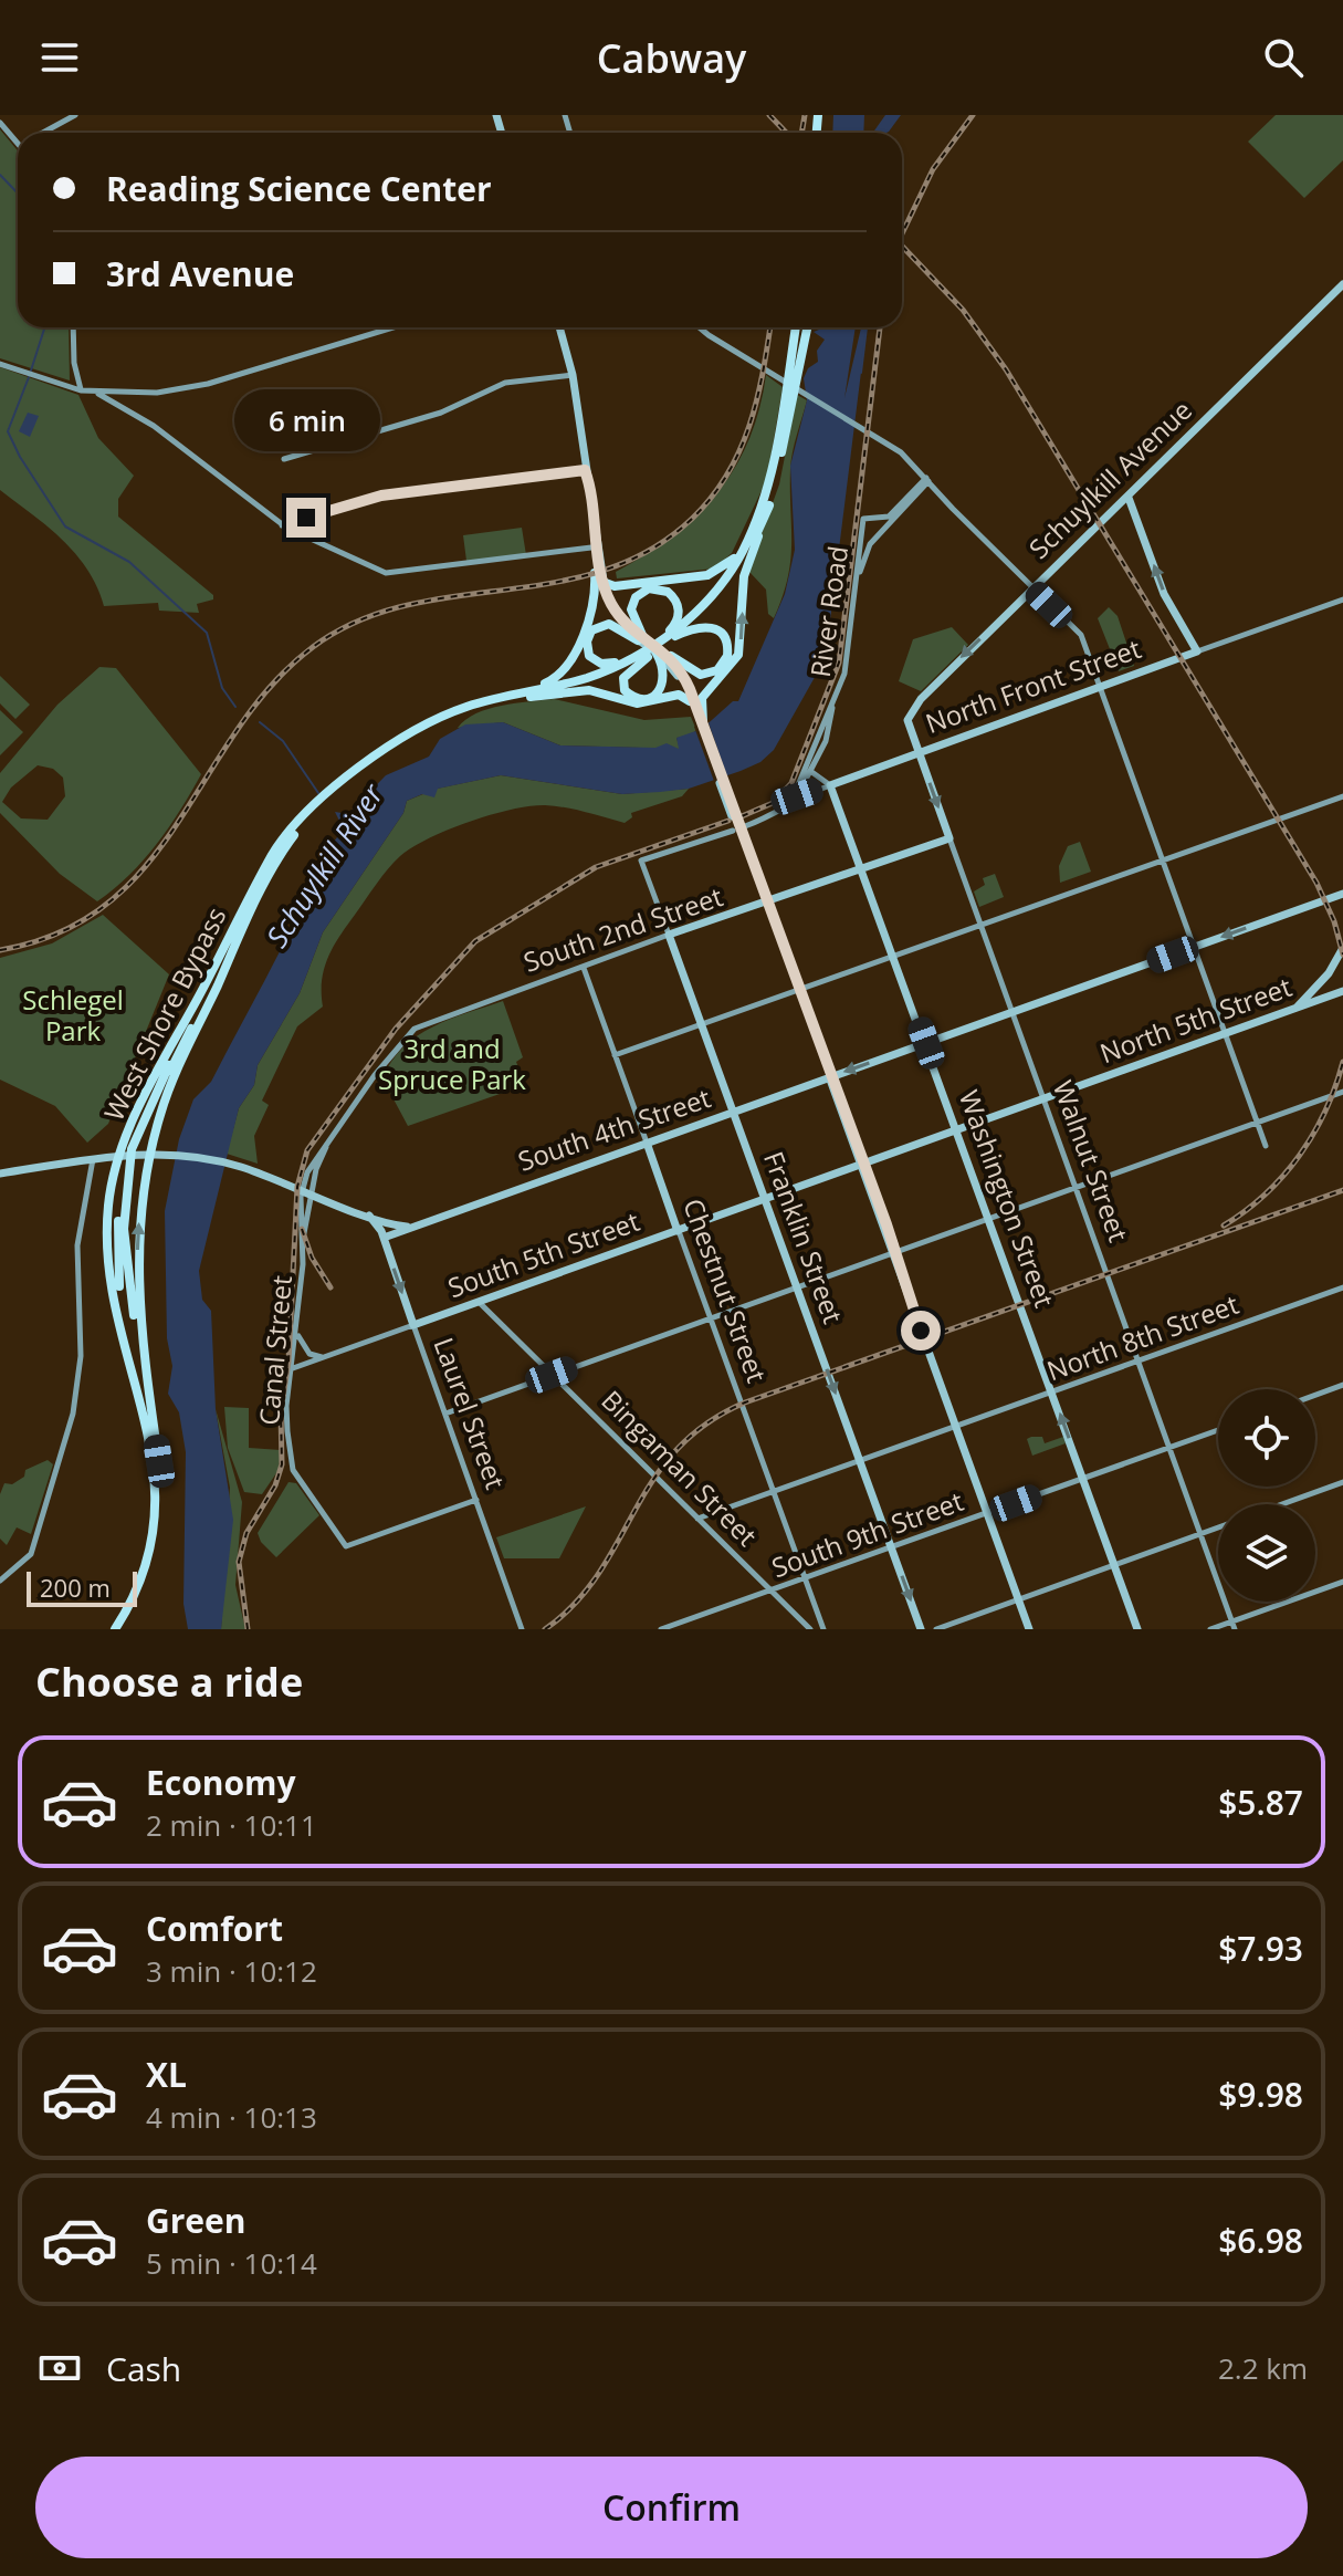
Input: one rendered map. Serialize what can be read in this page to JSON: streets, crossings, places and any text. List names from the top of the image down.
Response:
{
  "streets": {
    "highway": ["West Shore Bypass"],
    "main road": [
      "Schuylkill Avenue",
      "North Front Street",
      "South 2nd Street",
      "North 5th Street",
      "South 4th Street",
      "Walnut Street",
      "Washington Street",
      "Franklin Street",
      "South 5th Street",
      "Chestnut Street",
      "Laurel Street"
    ],
    "street": [
      "River Road",
      "North 8th Street",
      "Canal Street",
      "Bingaman Street",
      "South 9th Street"
    ]
  },
  "crossings": [
    ["Schuylkill Avenue", "Walnut Street"],
    ["River Road", "North Front Street"],
    ["North Front Street", "Walnut Street"],
    ["North Front Street", "Washington Street"],
    ["South 2nd Street", "Walnut Street"],
    ["South 2nd Street", "Washington Street"],
    ["South 2nd Street", "Franklin Street"],
    ["South 2nd Street", "Chestnut Street"],
    ["South 2nd Street", "Canal Street"],
    ["North 5th Street", "Walnut Street"],
    ["North 5th Street", "Washington Street"],
    ["North 5th Street", "South 5th Street"],
    ["South 4th Street", "Walnut Street"],
    ["South 4th Street", "Washington Street"],
    ["South 4th Street", "Franklin Street"],
    ["South 4th Street", "Chestnut Street"],
    ["South 4th Street", "Laurel Street"],
    ["Walnut Street", "North 8th Street"],
    ["Walnut Street", "South 9th Street"],
    ["Washington Street", "North 8th Street"],
    ["Washington Street", "South 9th Street"],
    ["Franklin Street", "South 5th Street"],
    ["Franklin Street", "North 8th Street"],
    ["Franklin Street", "South 9th Street"],
    ["South 5th Street", "Chestnut Street"],
    ["South 5th Street", "Canal Street"],
    ["South 5th Street", "Laurel Street"],
    ["South 5th Street", "Bingaman Street"],
    ["Chestnut Street", "North 8th Street"],
    ["Chestnut Street", "South 9th Street"],
    ["North 8th Street", "Bingaman Street"],
    ["Canal Street", "Laurel Street"],
    ["Bingaman Street", "South 9th Street"]
  ],
  "water": ["Schuylkill River"],
  "parks": ["Schlegel Park", "3rd and Spruce Park"],
  "scale_bar": "200 m",
  "page": {
    "header": "Cabway",
    "banner": ["Reading Science Center", "3rd Avenue"],
    "bubble": "6 min",
    "scale": "200 m",
    "heading": "Choose a ride",
    "list": [
      {
        "name": "Economy",
        "note": "2 min · 10:11",
        "value": "$5.87"
      },
      {
        "name": "Comfort",
        "note": "3 min · 10:12",
        "value": "$7.93"
      },
      {
        "name": "XL",
        "note": "4 min · 10:13",
        "value": "$9.98"
      },
      {
        "name": "Green",
        "note": "5 min · 10:14",
        "value": "$6.98"
      }
    ],
    "pay": ["Cash", "2.2 km"],
    "buttons": "Confirm"
  }
}
